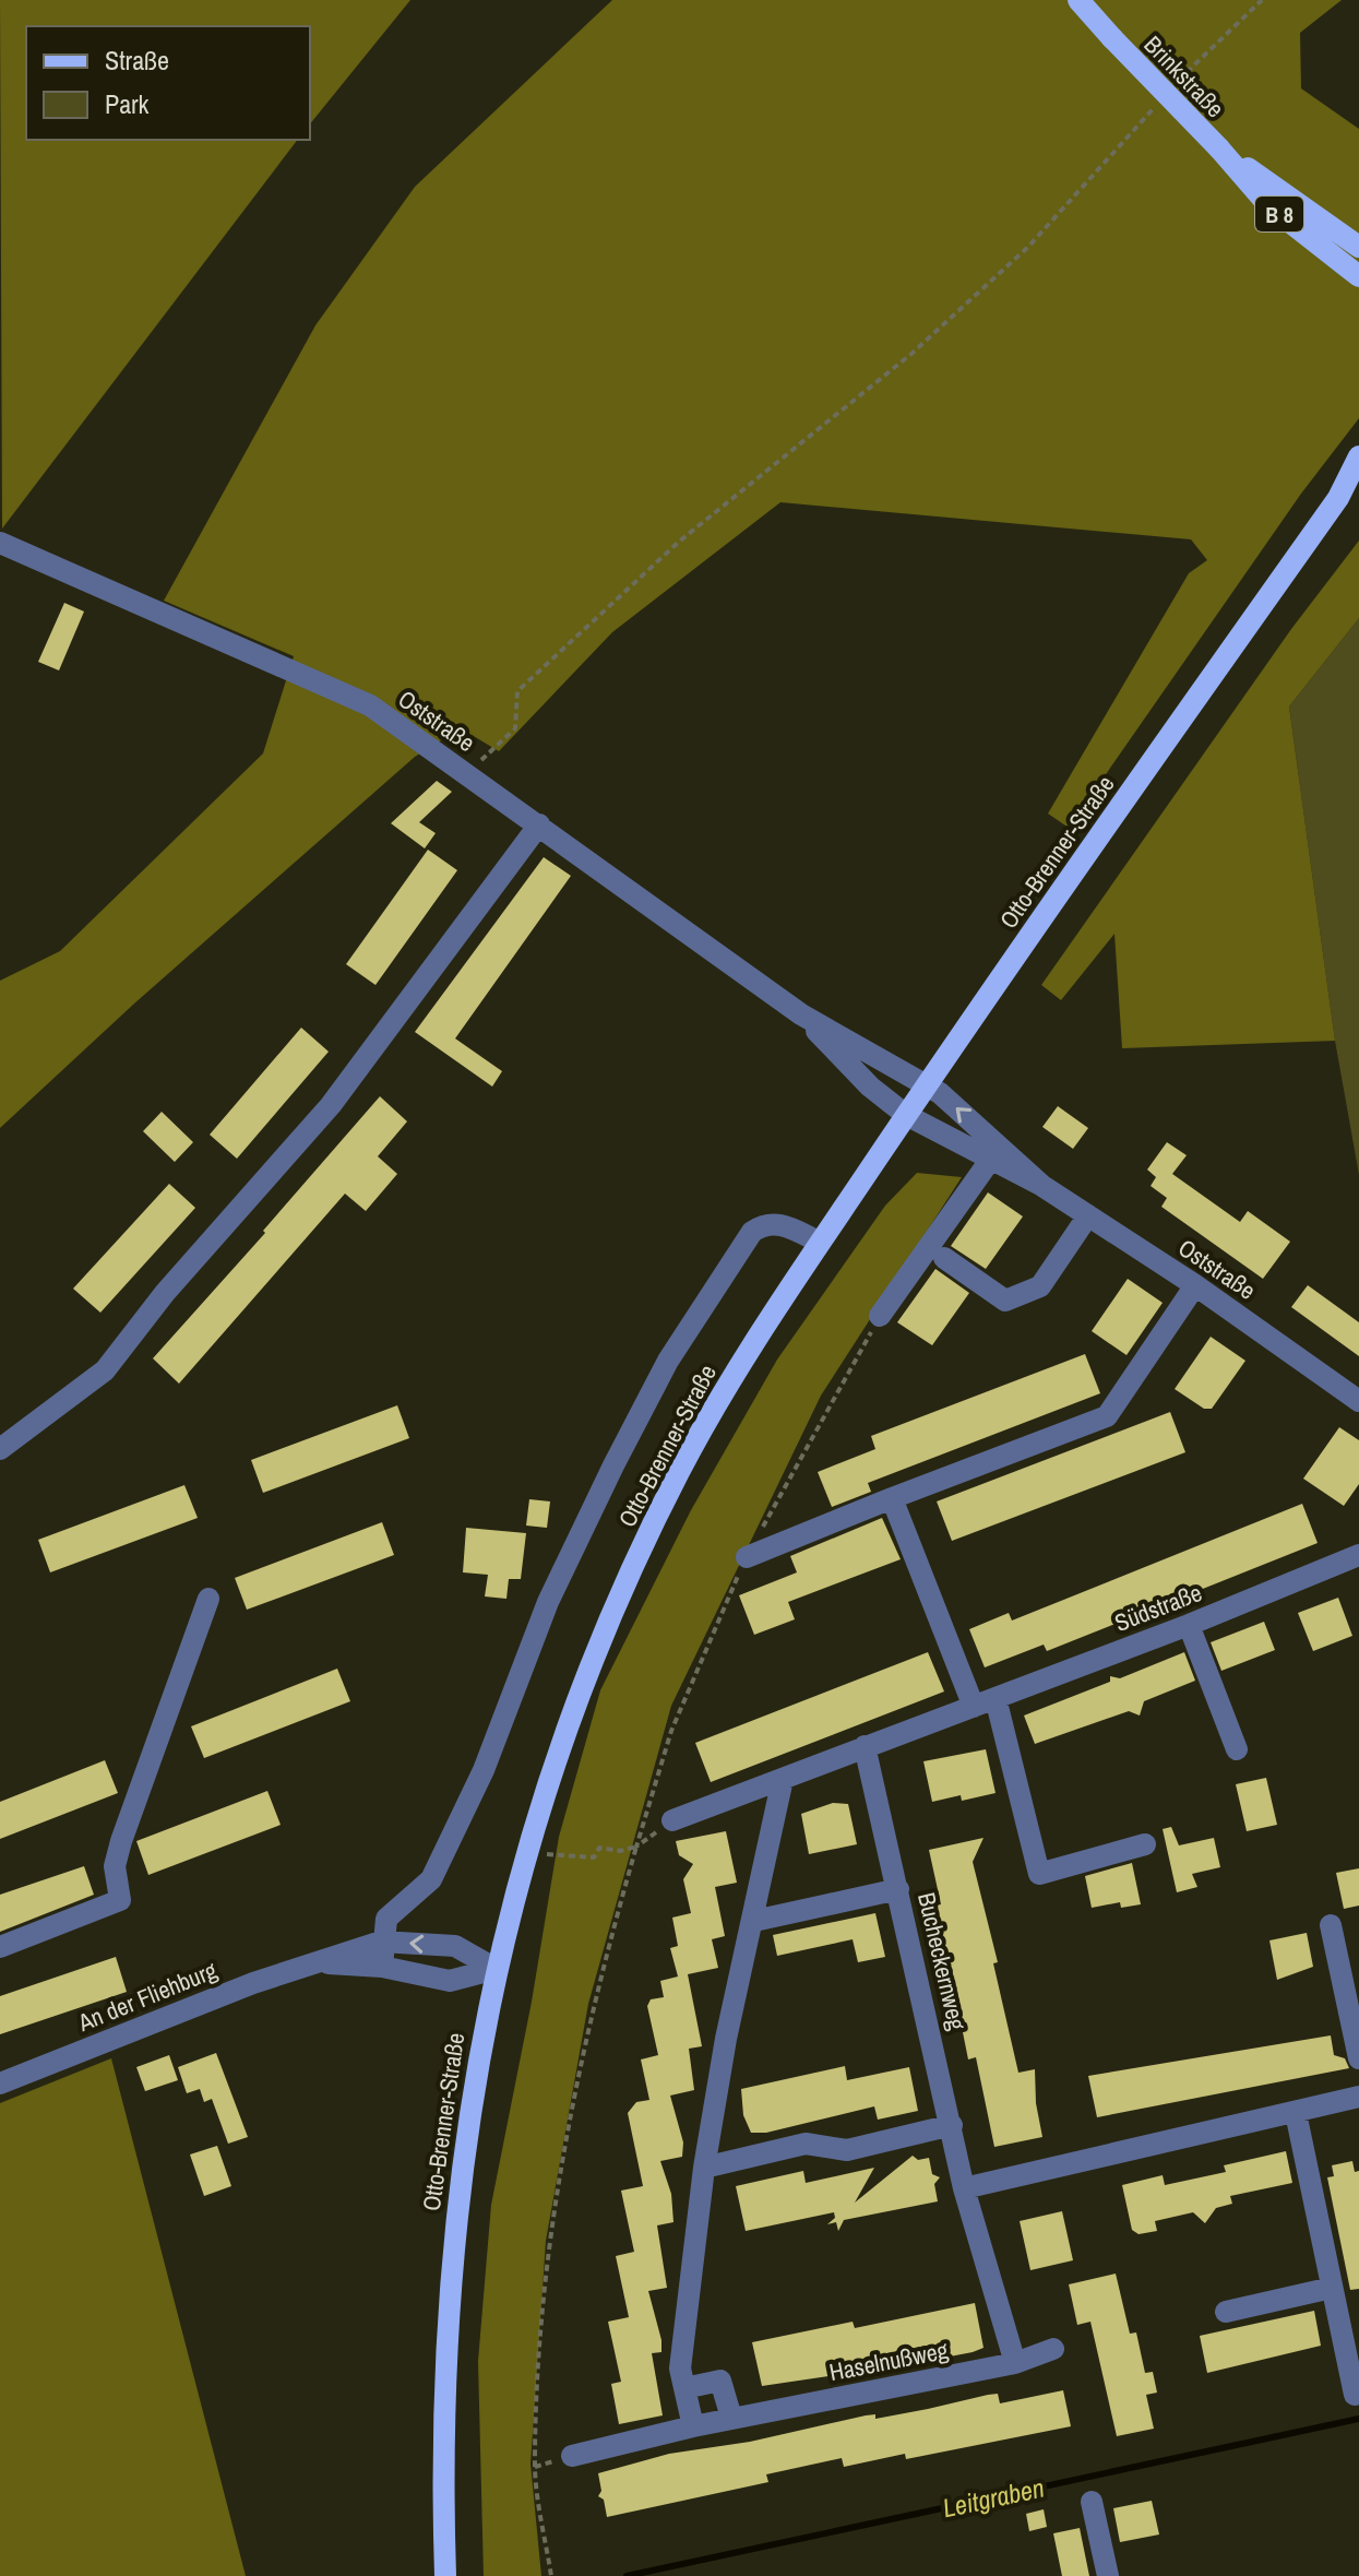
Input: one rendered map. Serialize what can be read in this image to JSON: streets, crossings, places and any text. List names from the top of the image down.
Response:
{
  "streets": {
    "main road": ["Brinkstraße", "B 8", "Otto-Brenner-Straße"],
    "street": [
      "Oststraße",
      "Südstraße",
      "Bucheckernweg",
      "An der Fliehburg",
      "Haselnußweg"
    ]
  },
  "crossings": [
    ["Oststraße", "Otto-Brenner-Straße"],
    ["Otto-Brenner-Straße", "An der Fliehburg"],
    ["Südstraße", "Bucheckernweg"],
    ["Bucheckernweg", "Haselnußweg"]
  ],
  "water": ["Leitgraben"],
  "legend": ["Straße", "Park"]
}
